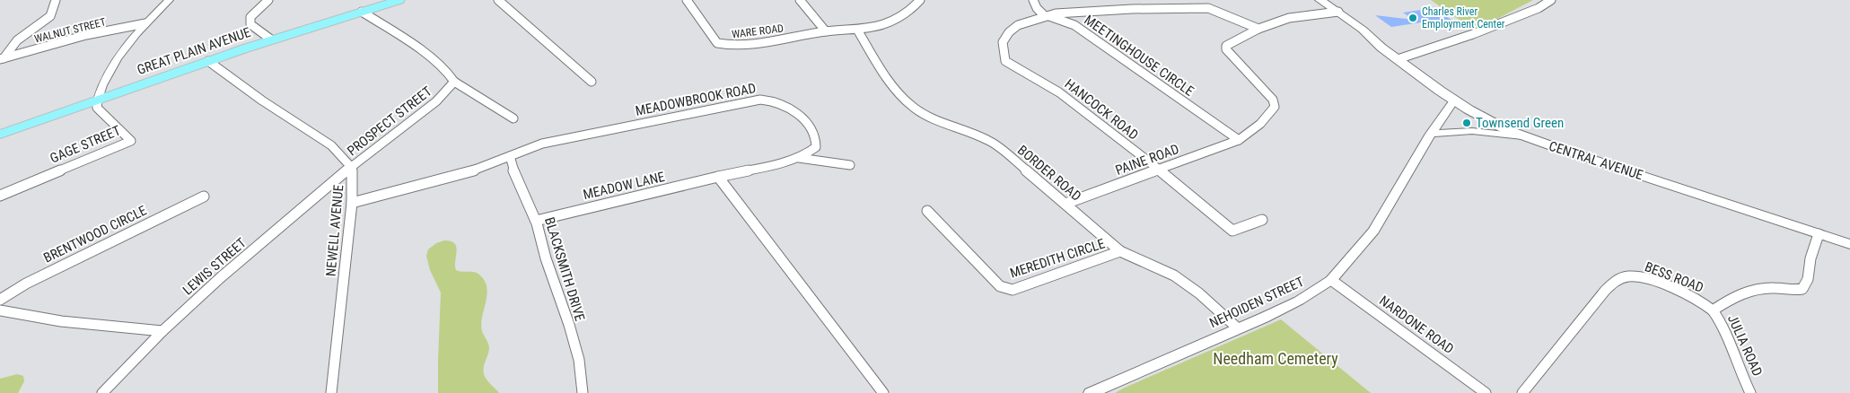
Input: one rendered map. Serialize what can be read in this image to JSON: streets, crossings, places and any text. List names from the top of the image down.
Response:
{
  "streets": {
    "main road": ["GREAT PLAIN AVENUE", "CENTRAL AVENUE"],
    "street": [
      "WALNUT STREET",
      "WARE ROAD",
      "MEETINGHOUSE CIRCLE",
      "MEADOWBROOK ROAD",
      "HANCOCK ROAD",
      "PROSPECT STREET",
      "GAGE STREET",
      "PAINE ROAD",
      "BORDER ROAD",
      "MEADOW LANE",
      "NEWELL AVENUE",
      "BRENTWOOD CIRCLE",
      "MEREDITH CIRCLE",
      "LEWIS STREET",
      "BLACKSMITH DRIVE",
      "BESS ROAD",
      "NEHOIDEN STREET",
      "NARDONE ROAD",
      "JULIA ROAD"
    ]
  },
  "crossings": [
    ["WARE ROAD", "BORDER ROAD"],
    ["GREAT PLAIN AVENUE", "GAGE STREET"],
    ["GREAT PLAIN AVENUE", "NEWELL AVENUE"],
    ["MEETINGHOUSE CIRCLE", "HANCOCK ROAD"],
    ["MEETINGHOUSE CIRCLE", "PAINE ROAD"],
    ["MEADOWBROOK ROAD", "MEADOW LANE"],
    ["MEADOWBROOK ROAD", "NEWELL AVENUE"],
    ["MEADOWBROOK ROAD", "BLACKSMITH DRIVE"],
    ["HANCOCK ROAD", "PAINE ROAD"],
    ["PROSPECT STREET", "NEWELL AVENUE"],
    ["PROSPECT STREET", "LEWIS STREET"],
    ["PAINE ROAD", "BORDER ROAD"],
    ["CENTRAL AVENUE", "BESS ROAD"],
    ["CENTRAL AVENUE", "NEHOIDEN STREET"],
    ["BORDER ROAD", "MEREDITH CIRCLE"],
    ["BORDER ROAD", "NEHOIDEN STREET"],
    ["MEADOW LANE", "BLACKSMITH DRIVE"],
    ["NEWELL AVENUE", "LEWIS STREET"],
    ["BESS ROAD", "JULIA ROAD"],
    ["NEHOIDEN STREET", "NARDONE ROAD"]
  ],
  "parks": ["Needham Cemetery"],
  "places": ["Charles River Employment Center", "Townsend Green"]
}
